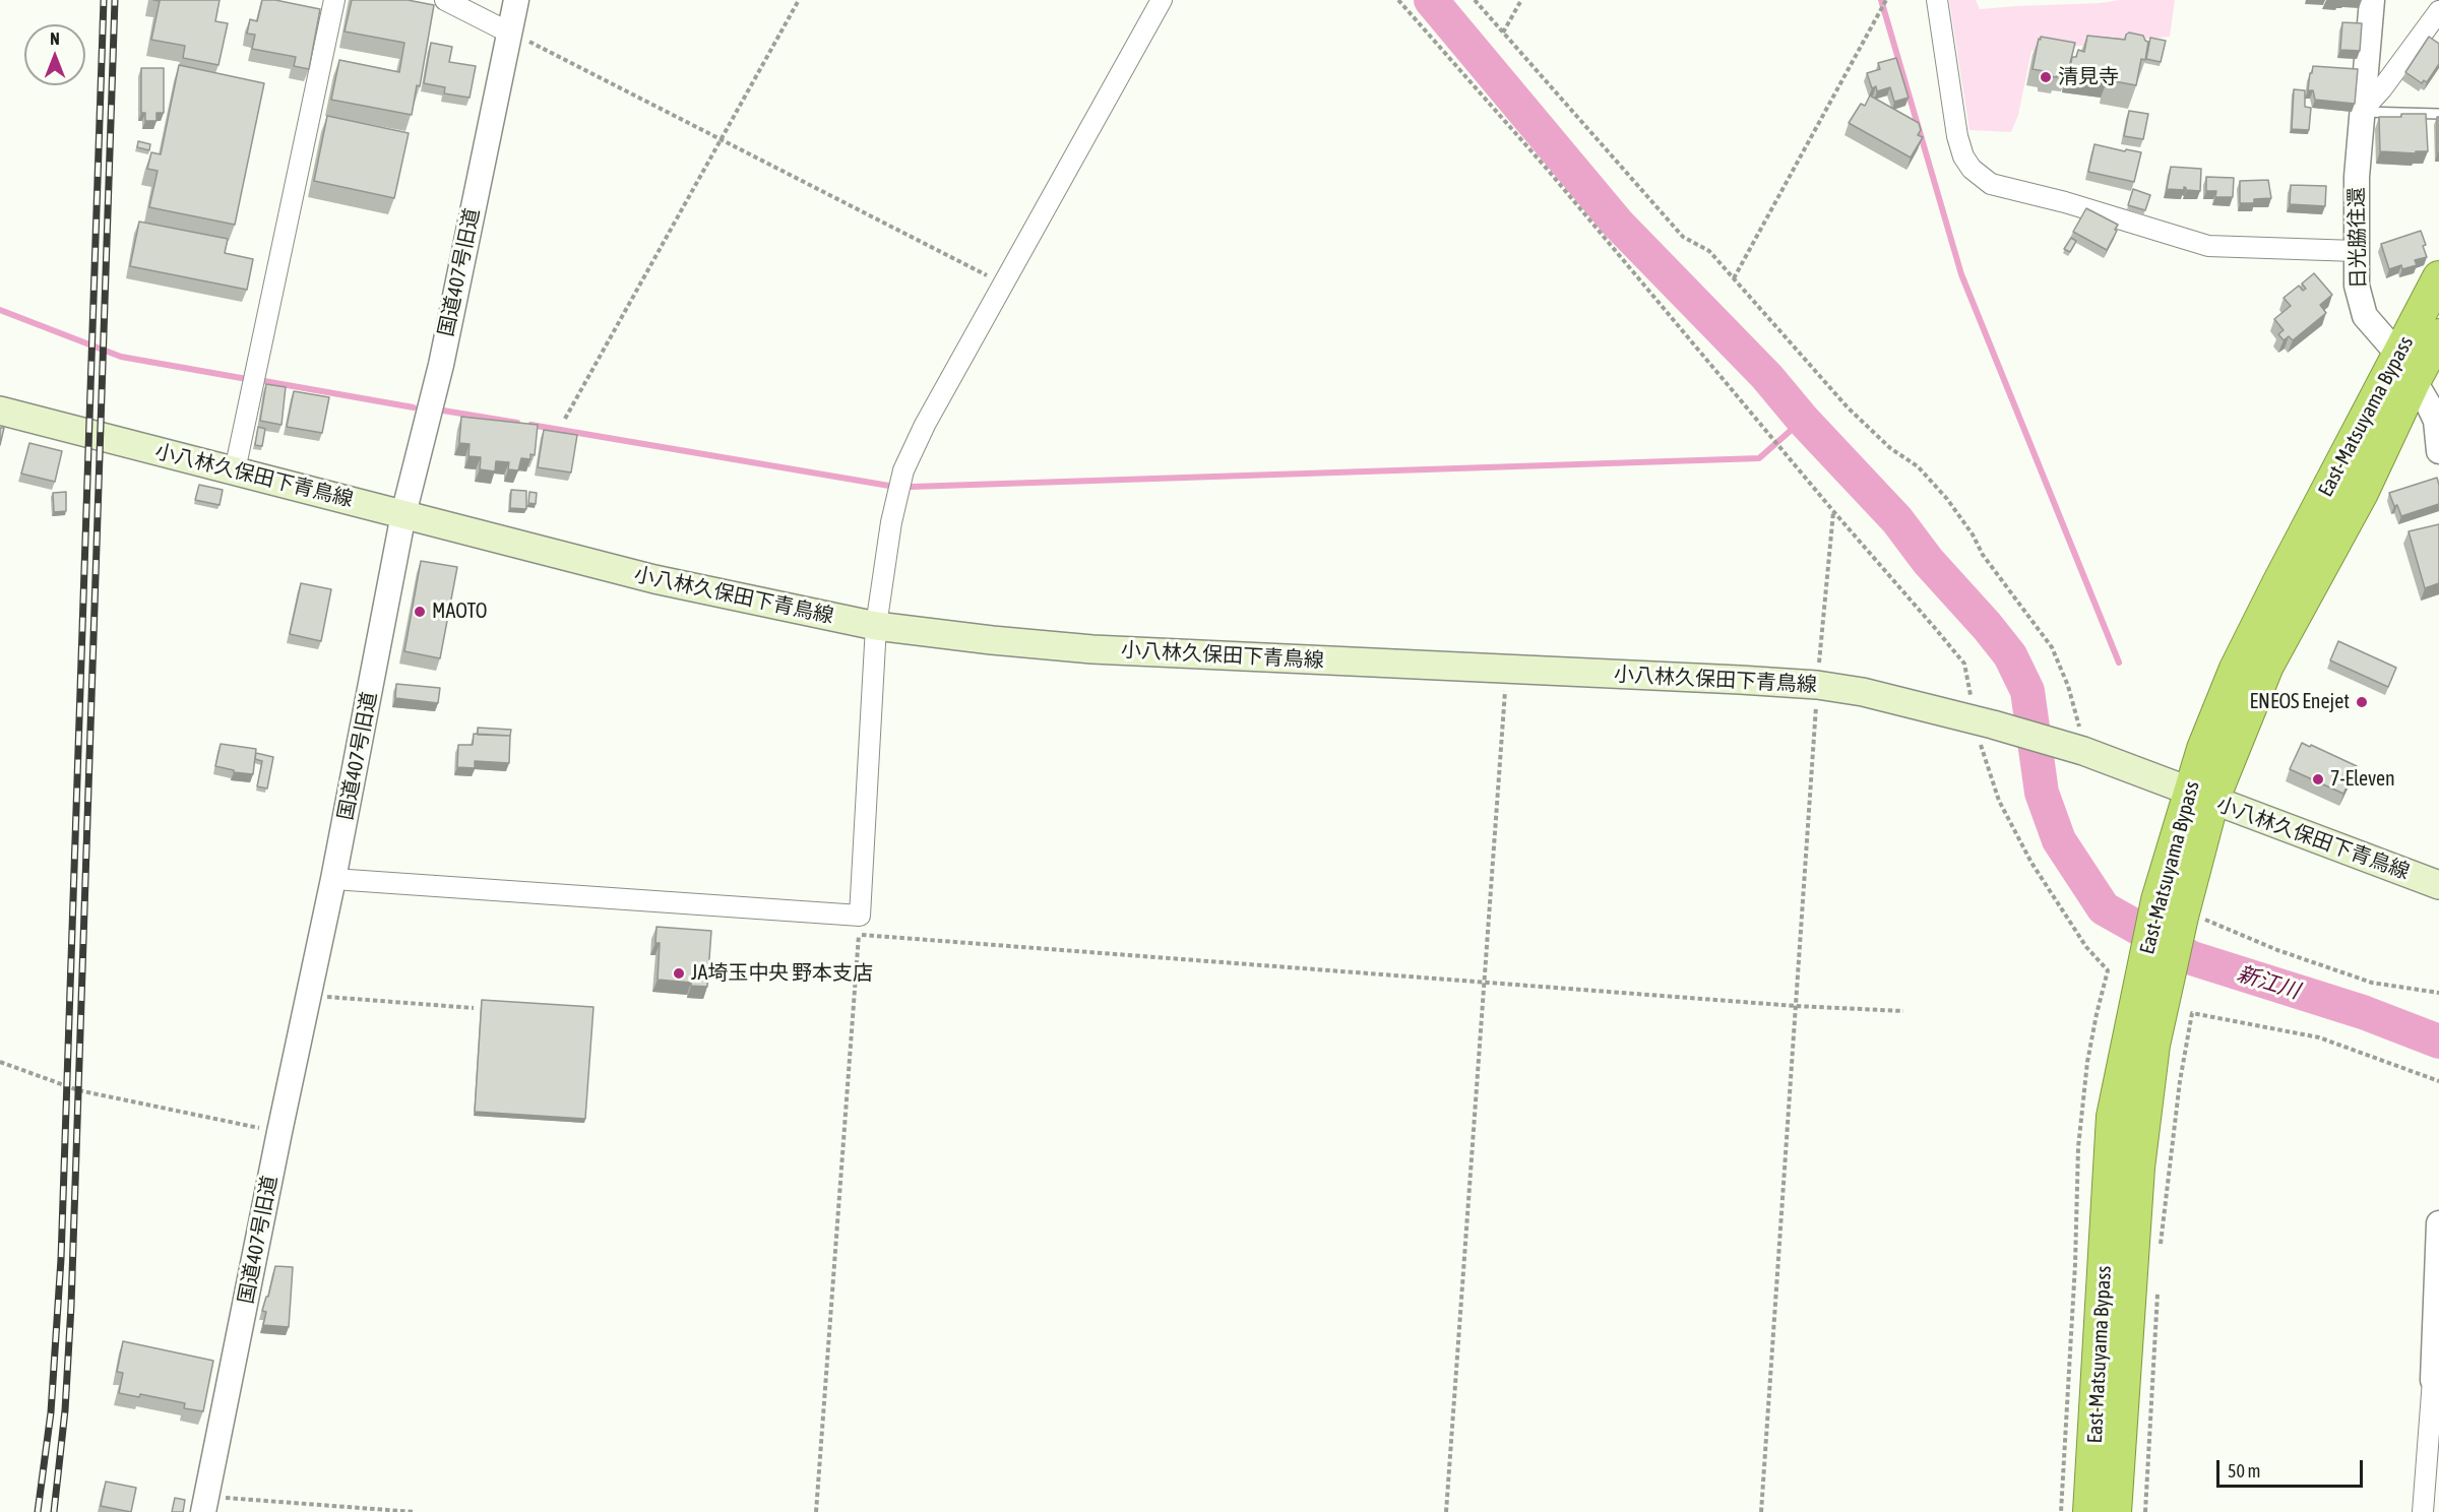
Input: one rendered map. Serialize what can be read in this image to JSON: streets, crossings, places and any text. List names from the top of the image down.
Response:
{
  "streets": {
    "highway": ["East-Matsuyama Bypass"],
    "main road": ["小八林久保田下青鳥線"],
    "street": ["日光脇往還", "国道407号旧道"]
  },
  "crossings": [
    ["日光脇往還", "East-Matsuyama Bypass"],
    ["国道407号旧道", "小八林久保田下青鳥線"],
    ["East-Matsuyama Bypass", "小八林久保田下青鳥線"]
  ],
  "water": ["新江川"],
  "places": [
    "清見寺",
    "MAOTO",
    "ENEOS Enejet",
    "7-Eleven",
    "JA埼玉中央 野本支店"
  ],
  "scale_bar": "50 m",
  "north": "top"
}
